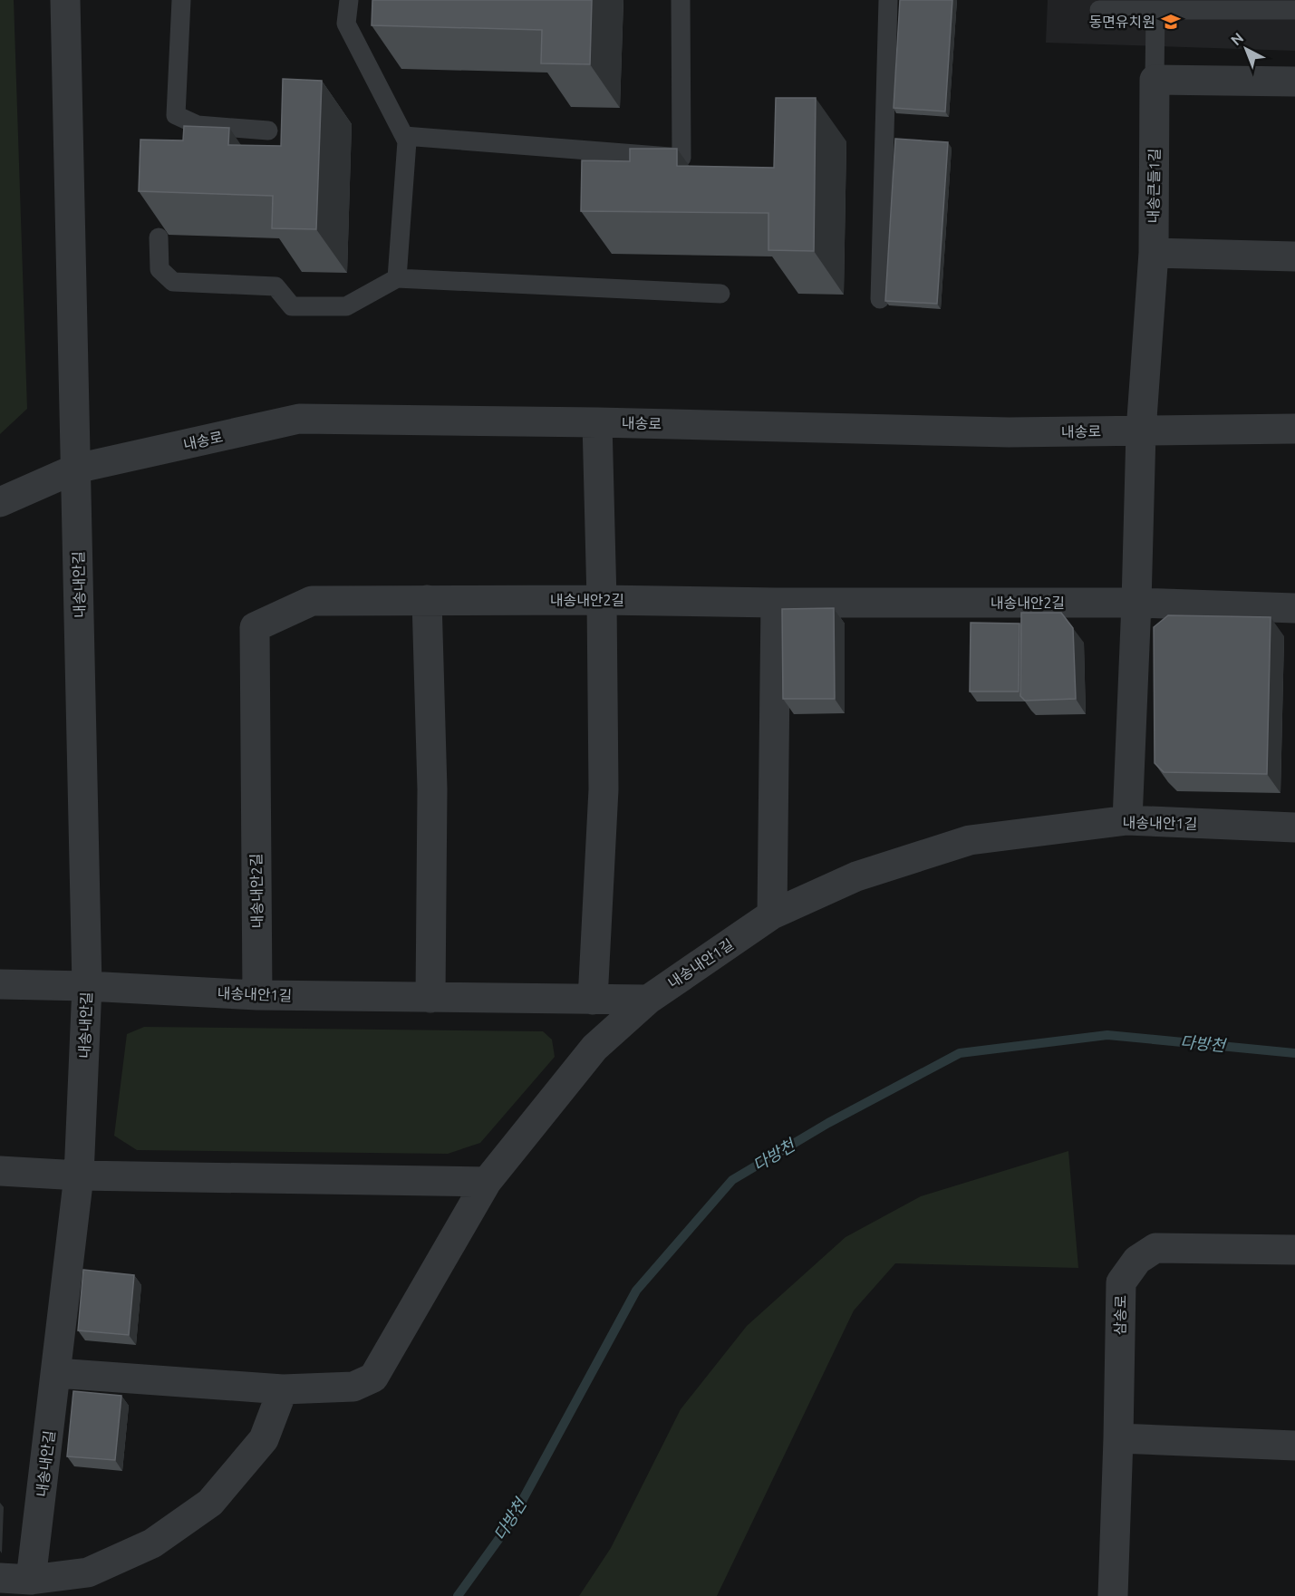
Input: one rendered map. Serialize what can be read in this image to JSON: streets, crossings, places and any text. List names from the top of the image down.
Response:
{
  "streets": {
    "street": [
      "내송큰들1길",
      "내송로",
      "내송내안길",
      "내송내안2길",
      "내송내안1길",
      "삼송로"
    ]
  },
  "crossings": [
    ["내송큰들1길", "내송로"],
    ["내송큰들1길", "내송내안2길"],
    ["내송큰들1길", "내송내안1길"],
    ["내송로", "내송내안길"],
    ["내송내안길", "내송내안1길"],
    ["내송내안2길", "내송내안1길"]
  ],
  "water": ["다방천"],
  "places": {
    "school or university": ["동면유치원"]
  },
  "north": "top left"
}
